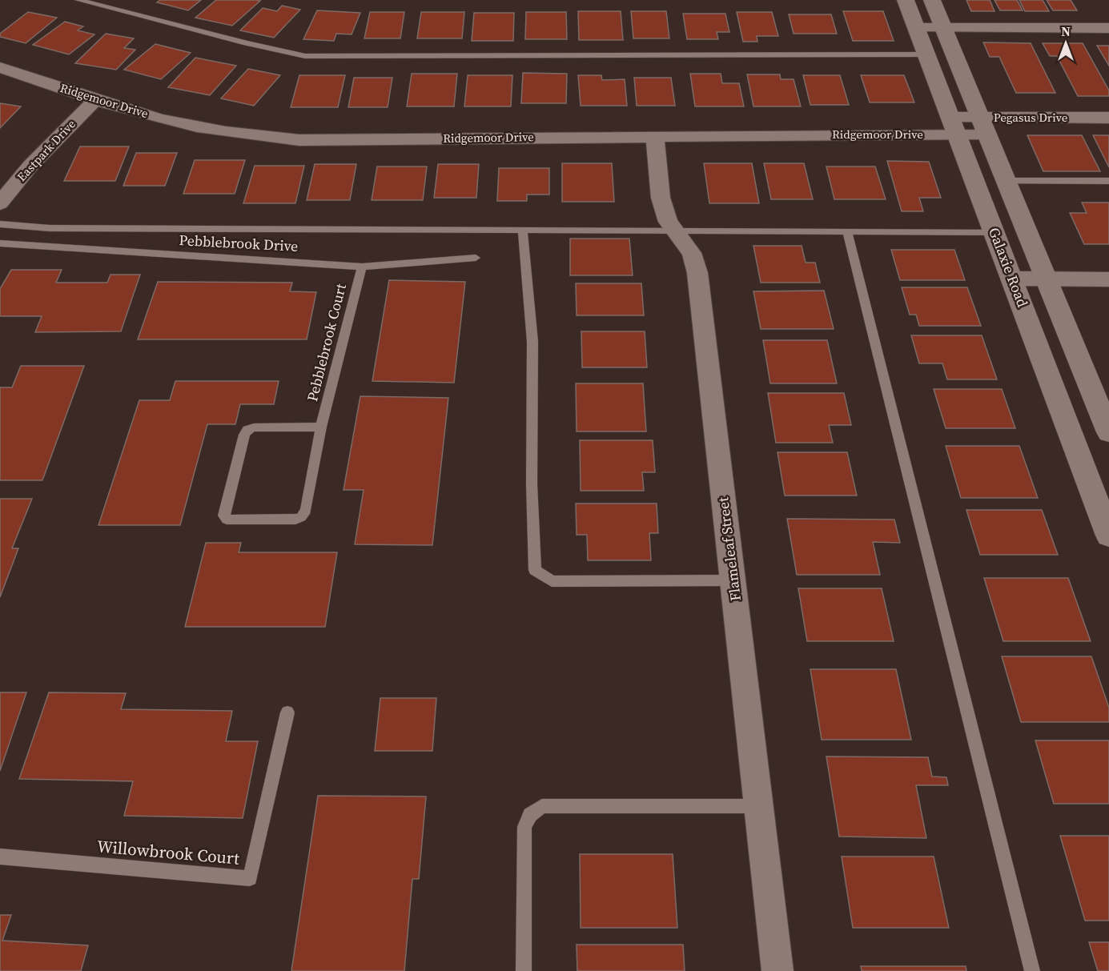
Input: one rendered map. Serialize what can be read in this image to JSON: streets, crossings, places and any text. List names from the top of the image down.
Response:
{
  "streets": {
    "street": [
      "Ridgemoor Drive",
      "Pegasus Drive",
      "Eastpark Drive",
      "Galaxie Road",
      "Flameleaf Street"
    ],
    "lane": ["Pebblebrook Drive", "Pebblebrook Court", "Willowbrook Court"]
  },
  "crossings": [
    ["Ridgemoor Drive", "Pegasus Drive"],
    ["Ridgemoor Drive", "Eastpark Drive"],
    ["Ridgemoor Drive", "Galaxie Road"],
    ["Ridgemoor Drive", "Flameleaf Street"],
    ["Pegasus Drive", "Galaxie Road"],
    ["Pebblebrook Drive", "Pebblebrook Court"]
  ],
  "north": "top"
}
